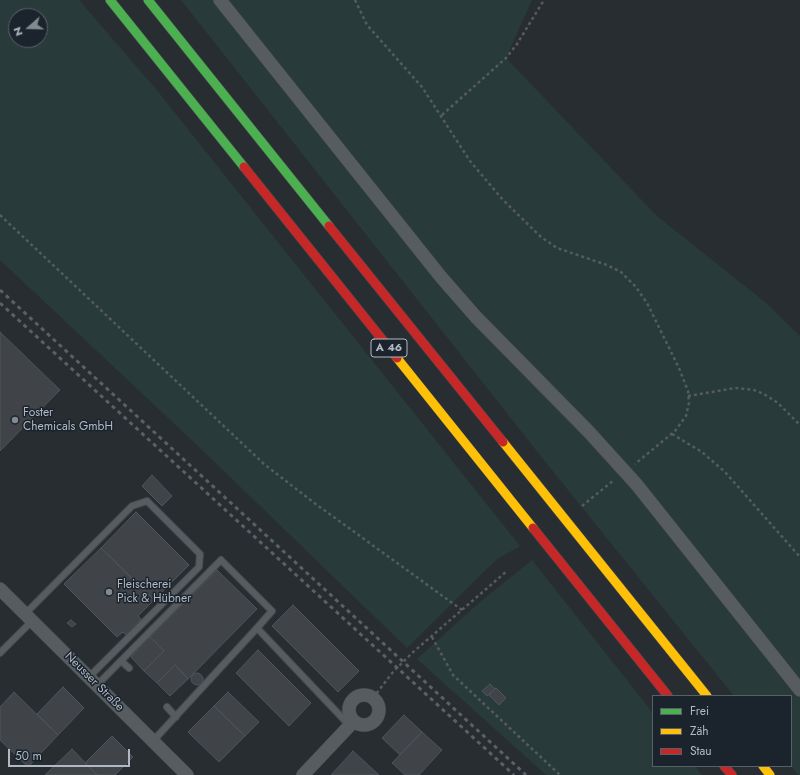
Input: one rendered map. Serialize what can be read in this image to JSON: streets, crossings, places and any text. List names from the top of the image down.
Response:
{
  "streets": {
    "highway": ["A 46"],
    "street": ["Neusser Straße"]
  },
  "places": ["Foster Chemicals GmbH", "Fleischerei Pick & Hübner"],
  "legend": ["Frei", "Zäh", "Stau"],
  "scale_bar": "50 m",
  "north": "left"
}
